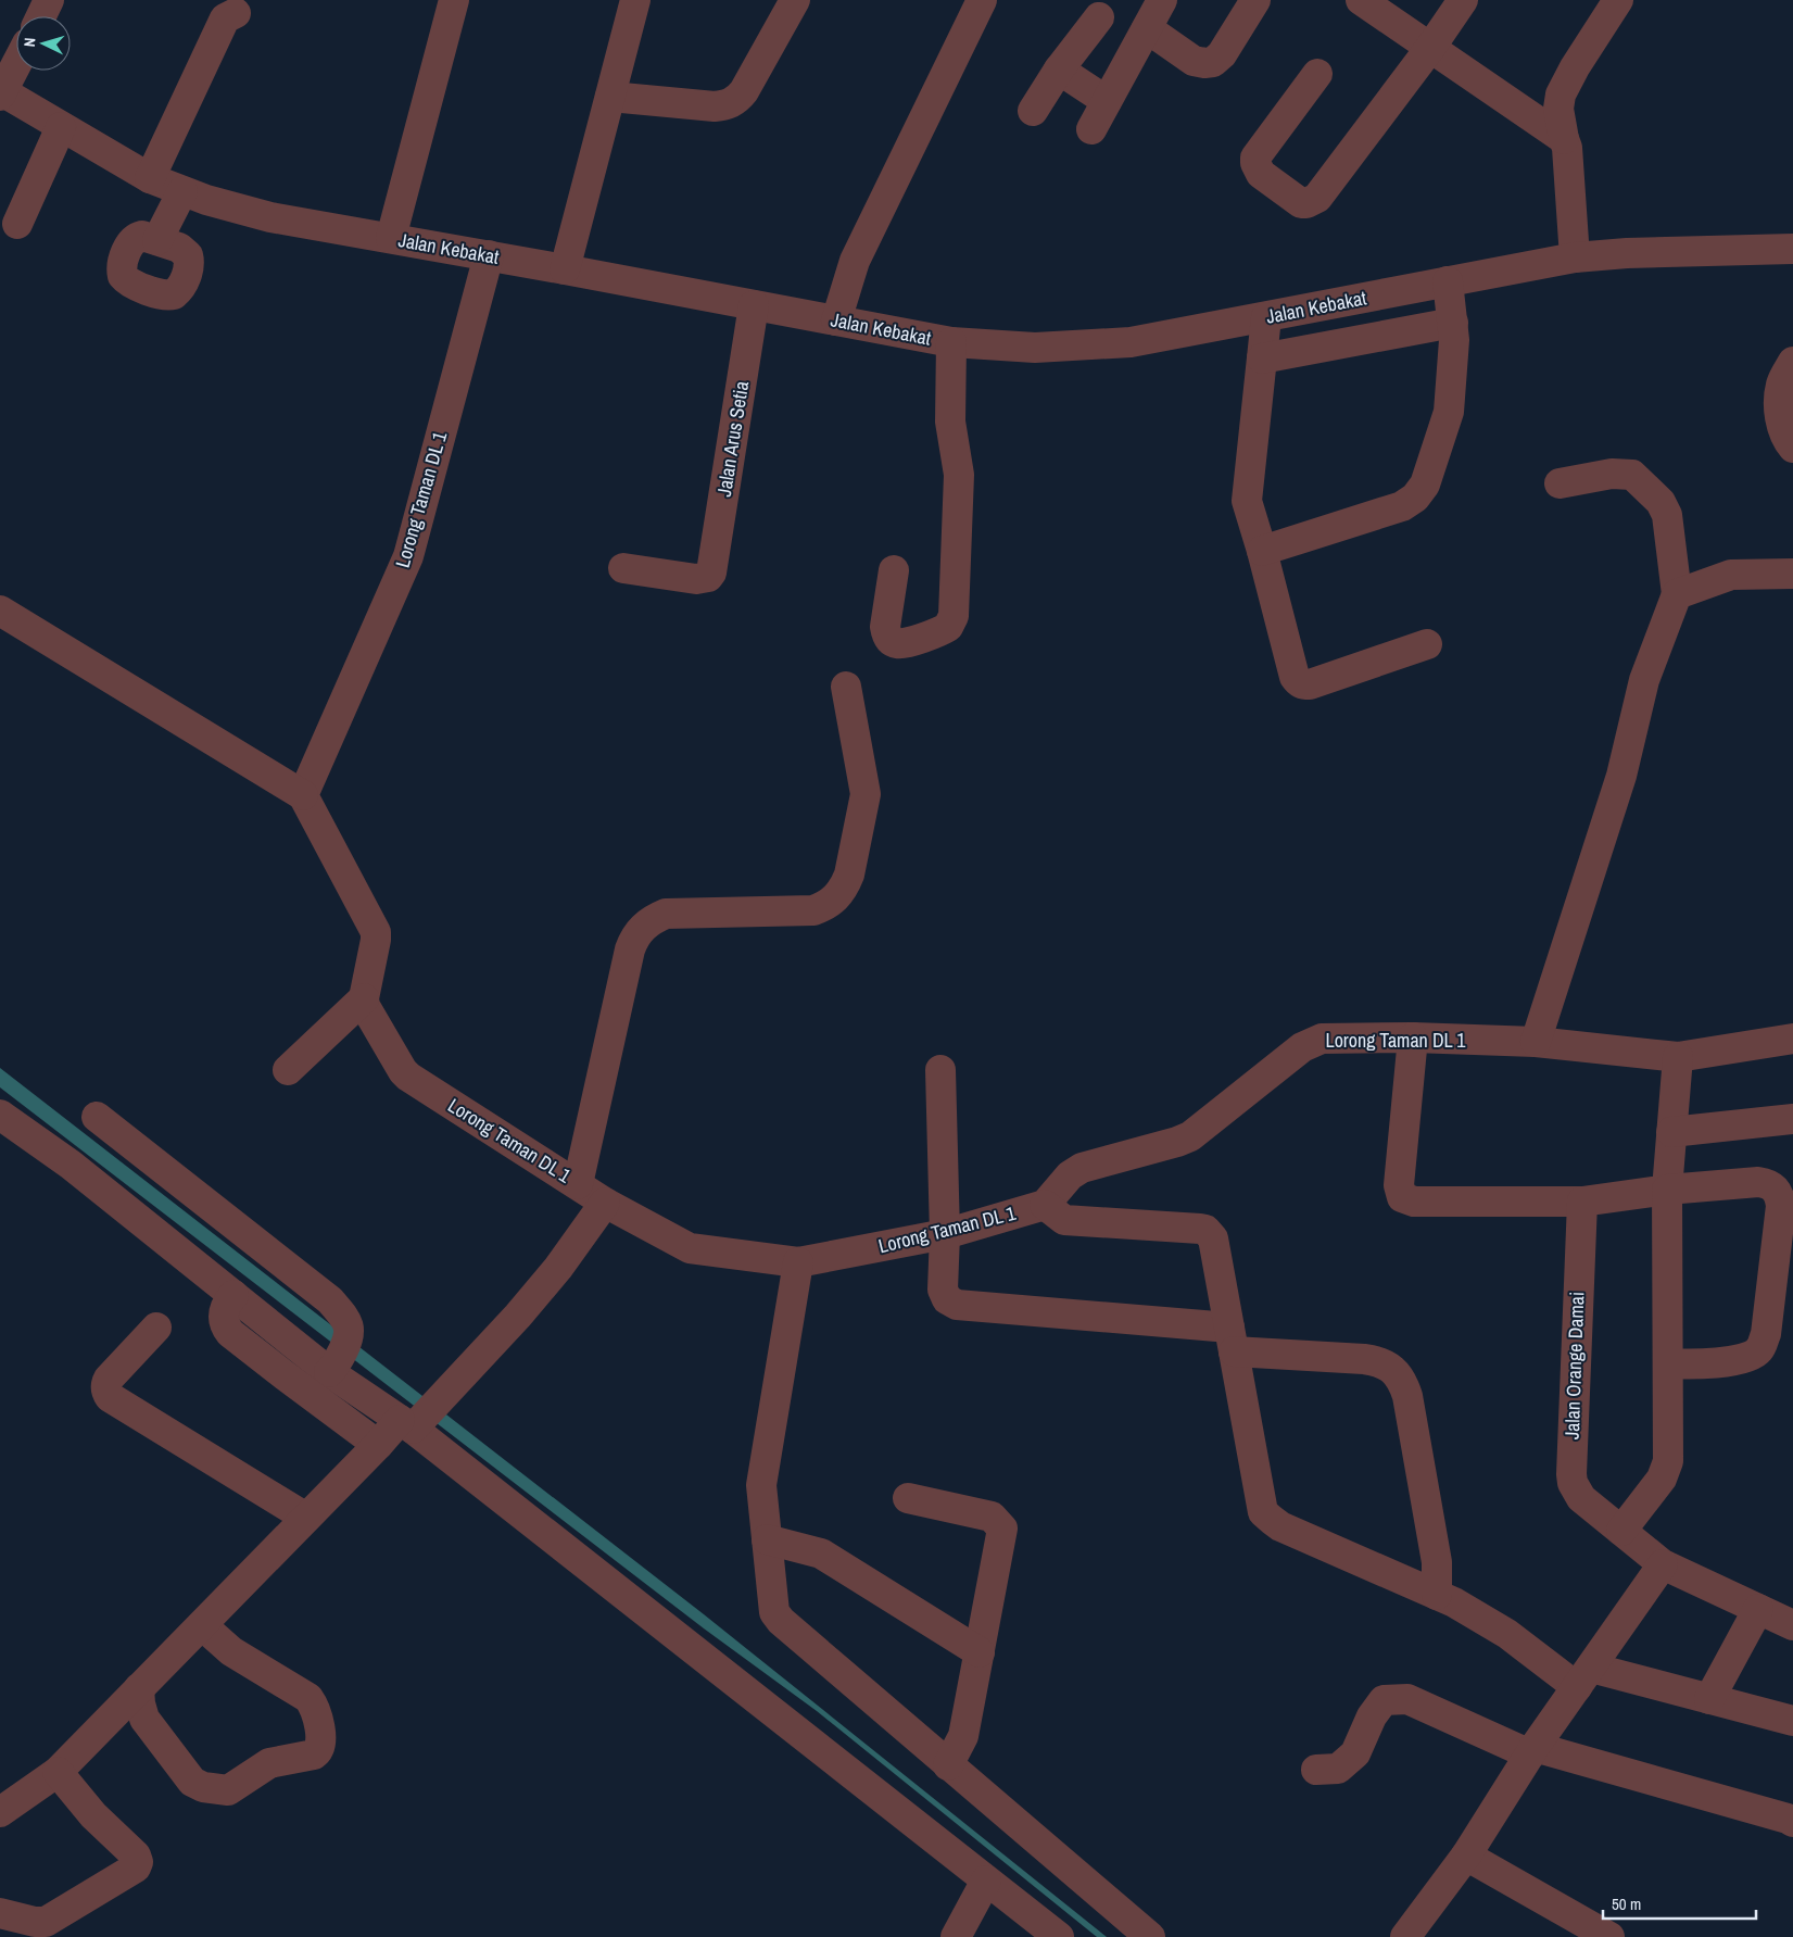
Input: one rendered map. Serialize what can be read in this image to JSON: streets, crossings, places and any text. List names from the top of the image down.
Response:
{
  "streets": {
    "street": [
      "Jalan Kebakat",
      "Jalan Arus Setia",
      "Lorong Taman DL 1",
      "Jalan Orange Damai"
    ]
  },
  "crossings": [
    ["Jalan Kebakat", "Jalan Arus Setia"],
    ["Jalan Kebakat", "Lorong Taman DL 1"]
  ],
  "scale_bar": "50 m",
  "north": "left"
}
